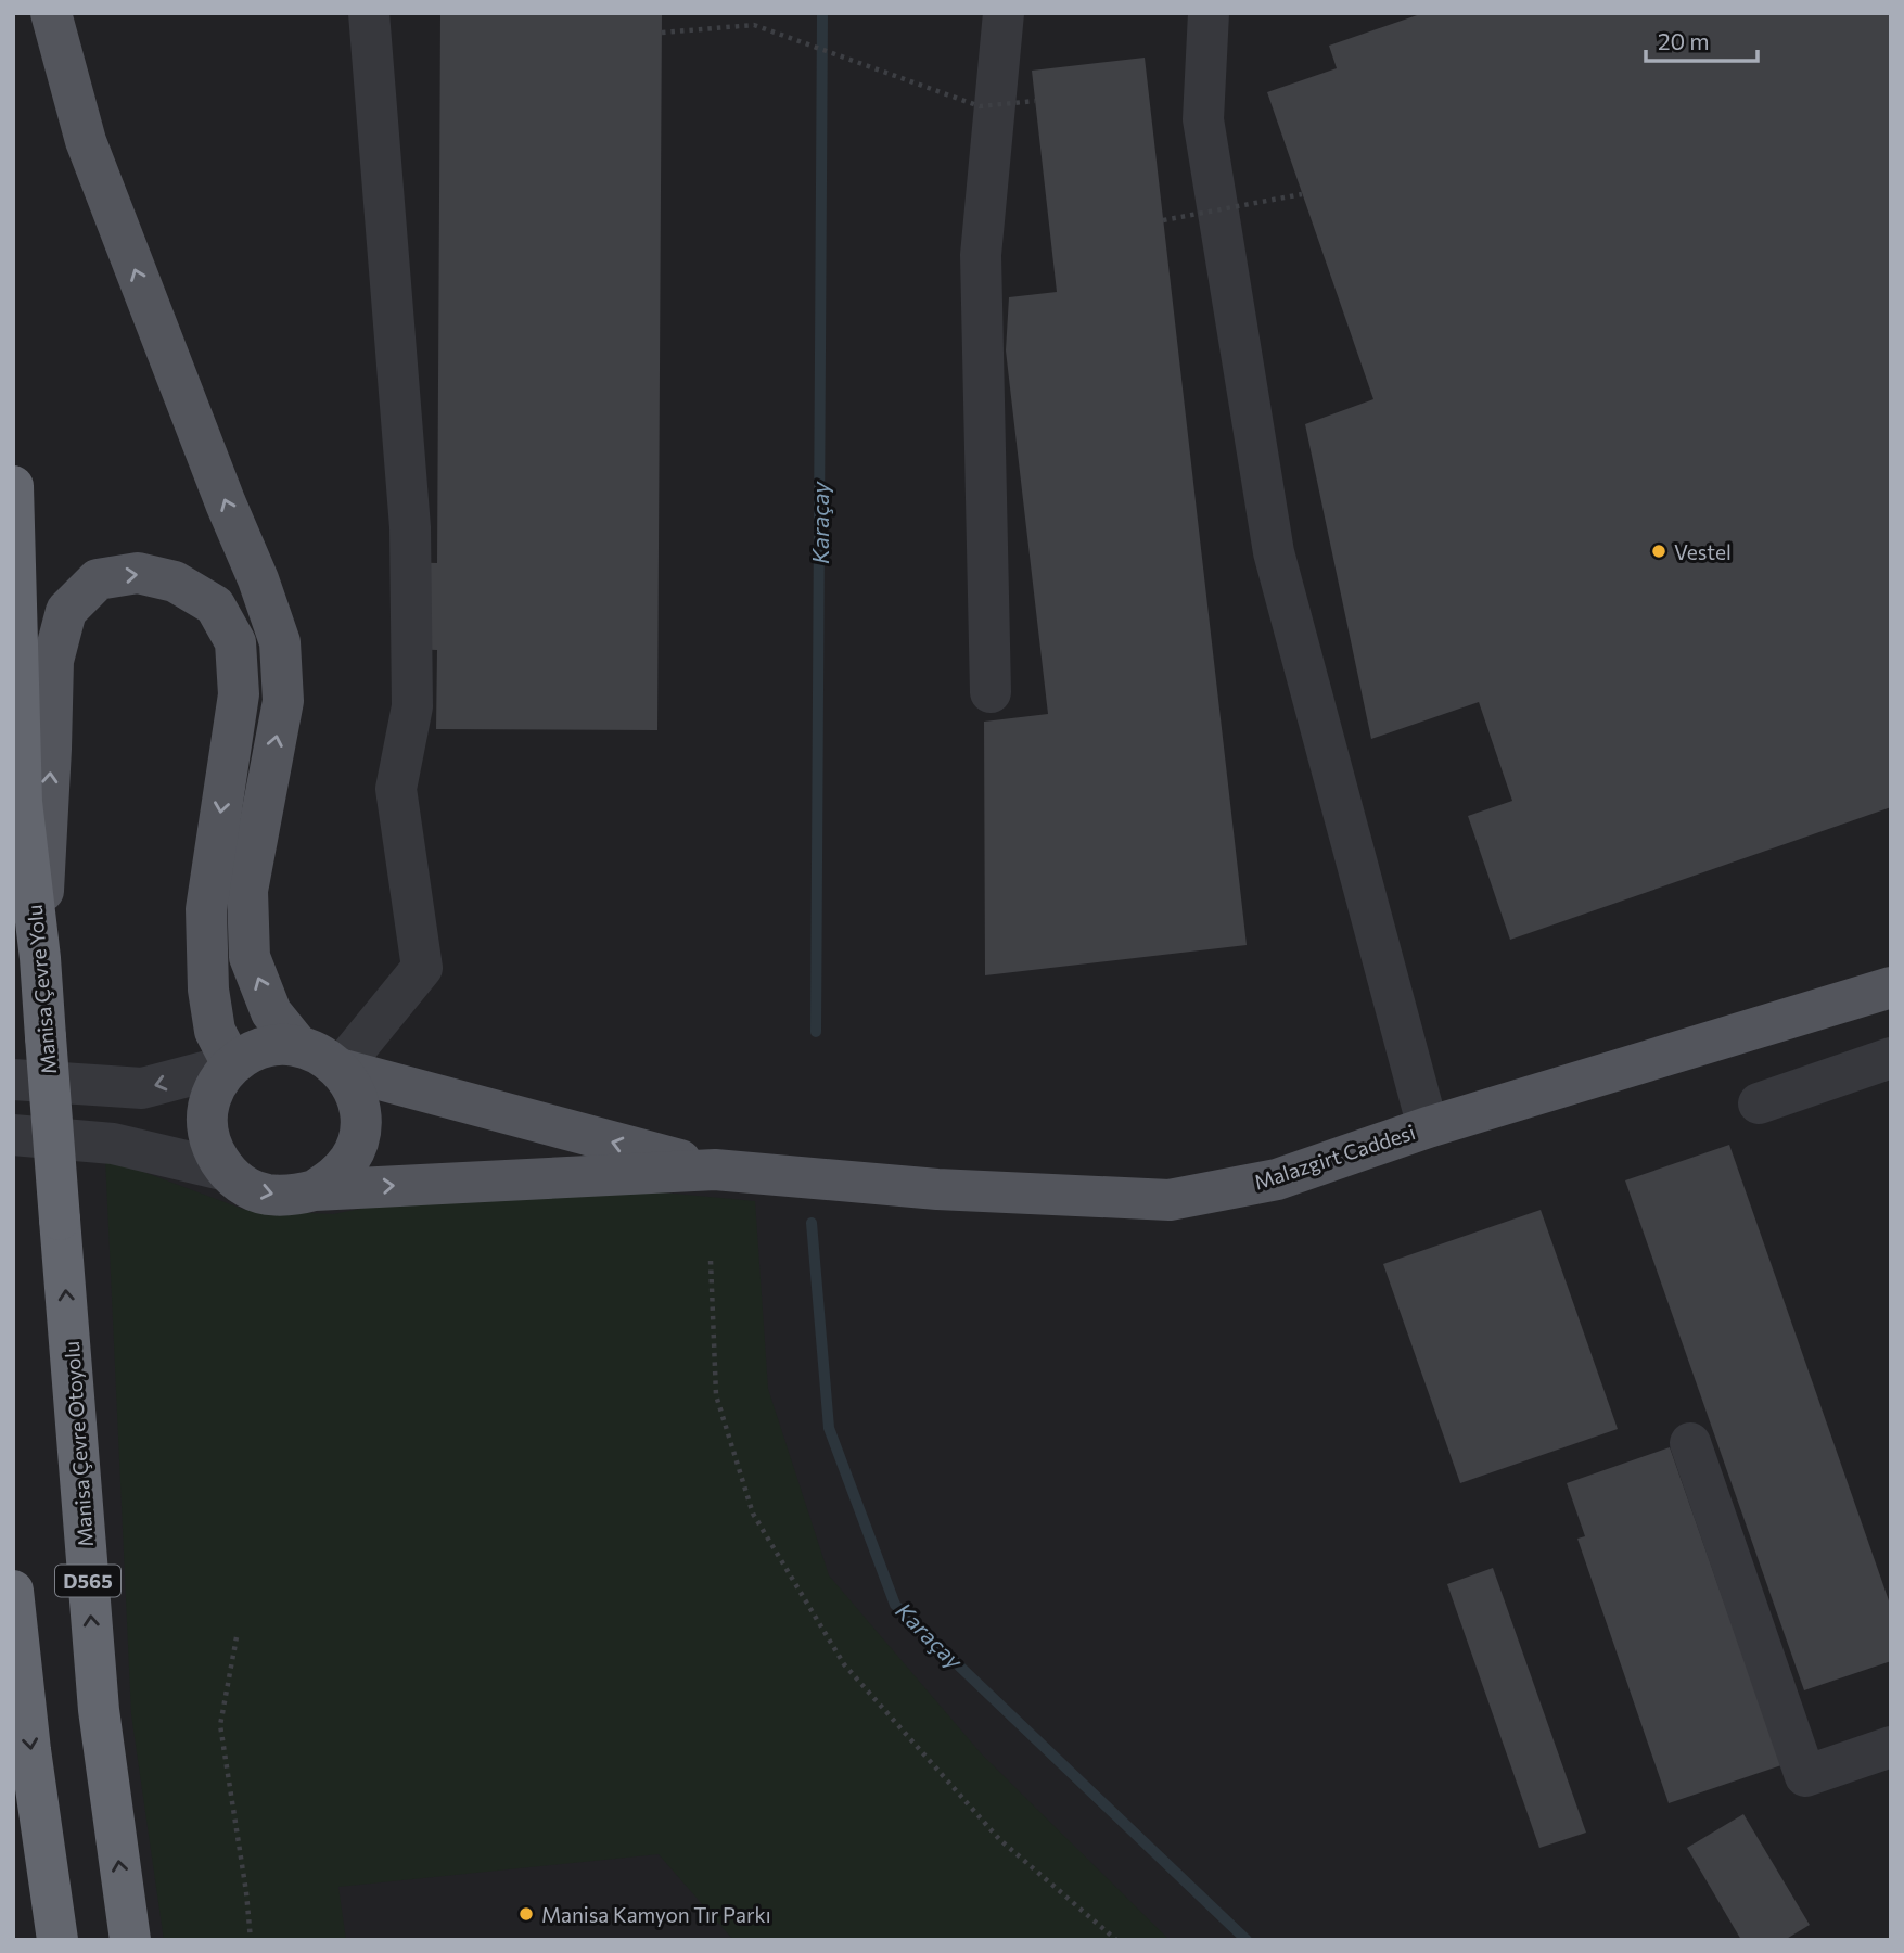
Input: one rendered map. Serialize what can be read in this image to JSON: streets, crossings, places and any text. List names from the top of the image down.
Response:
{
  "streets": {
    "highway": ["Manisa Çevre Yolu", "Manisa Çevre Otoyolu", "D565"],
    "main road": ["Malazgirt Caddesi"]
  },
  "crossings": [
    ["Manisa Çevre Yolu", "Manisa Çevre Otoyolu"]
  ],
  "water": ["Karaçay"],
  "places": ["Vestel", "Manisa Kamyon Tır Parkı"],
  "scale_bar": "20 m"
}
